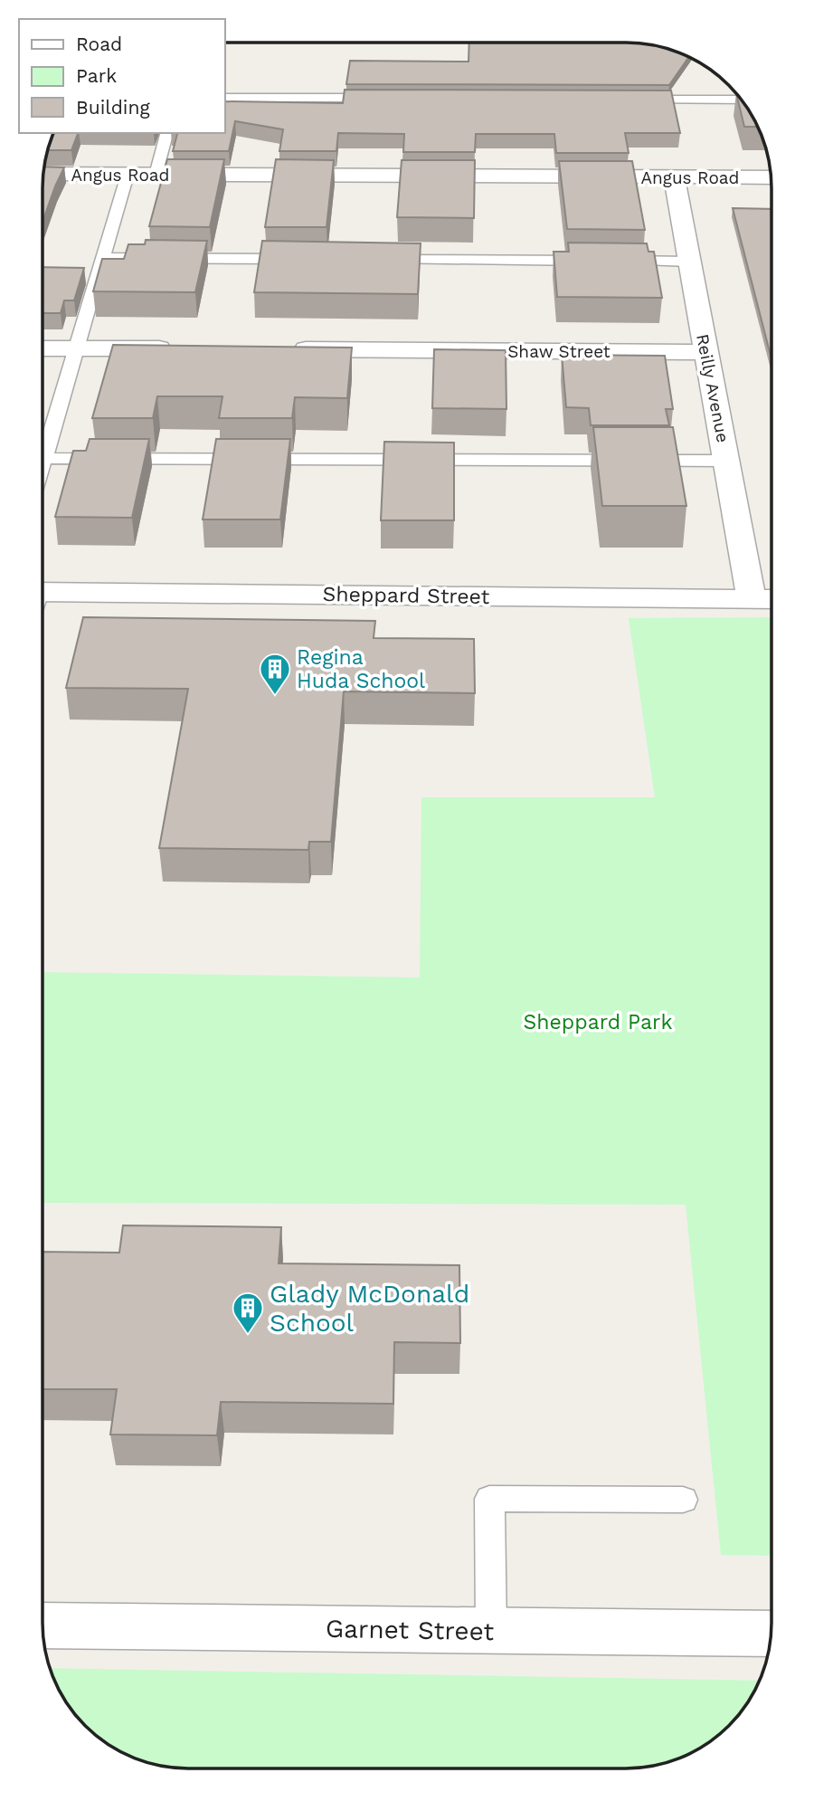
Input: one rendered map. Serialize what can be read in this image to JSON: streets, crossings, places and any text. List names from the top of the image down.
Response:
{
  "streets": {
    "street": [
      "Angus Road",
      "Shaw Street",
      "Reilly Avenue",
      "Sheppard Street",
      "Garnet Street"
    ]
  },
  "crossings": [
    ["Angus Road", "Reilly Avenue"],
    ["Shaw Street", "Reilly Avenue"],
    ["Reilly Avenue", "Sheppard Street"]
  ],
  "parks": ["Sheppard Park"],
  "places": {
    "building": ["Regina Huda School", "Glady McDonald School"]
  },
  "legend": ["Road", "Park", "Building"]
}
